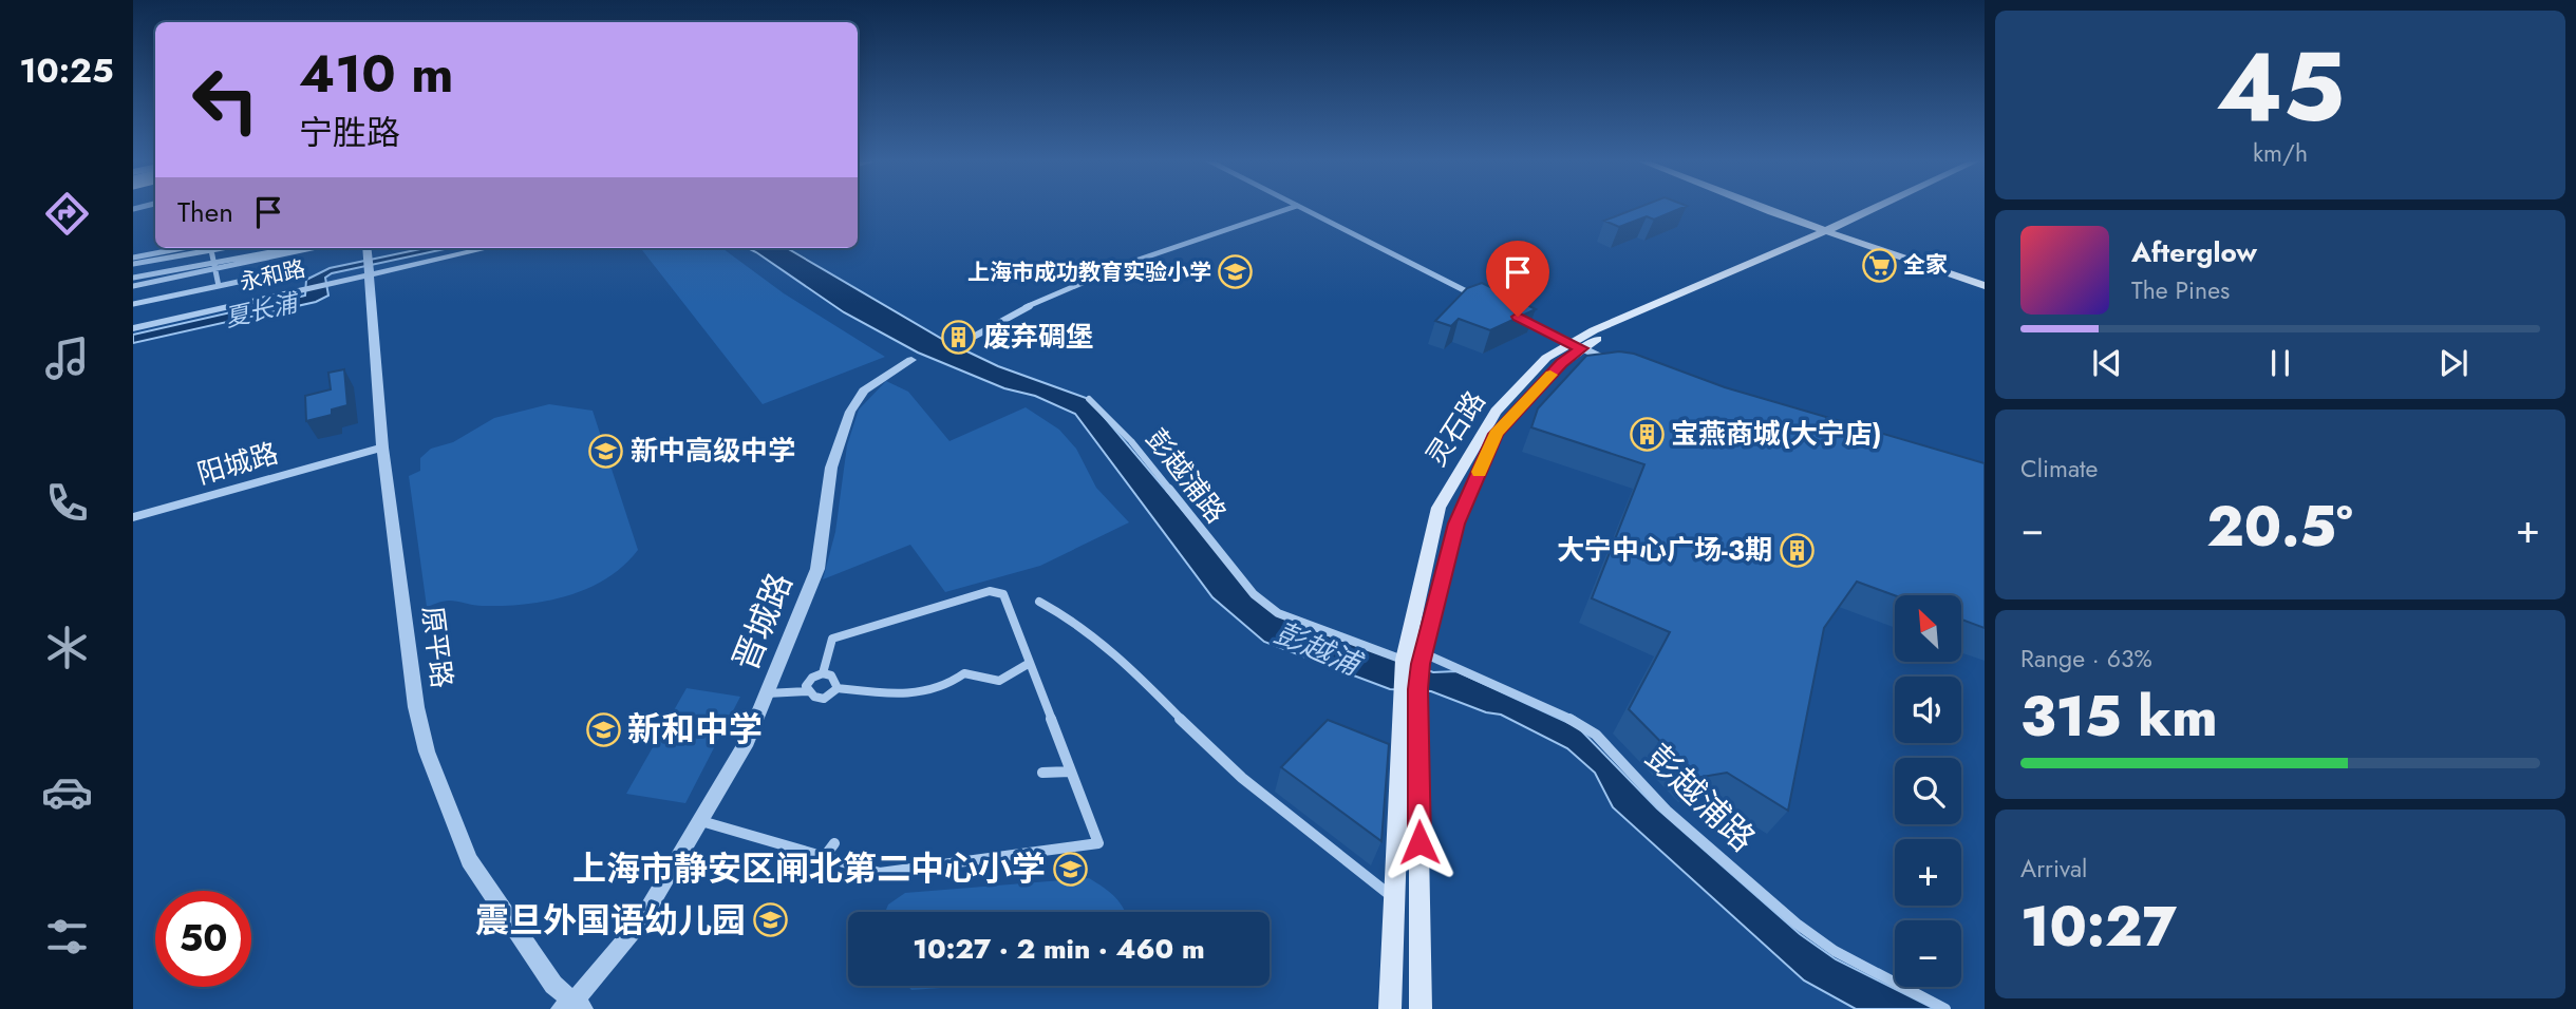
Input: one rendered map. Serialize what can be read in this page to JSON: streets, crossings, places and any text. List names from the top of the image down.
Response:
{
  "streets": {
    "main road": ["灵石路"],
    "street": [
      "永和路",
      "阳城路",
      "彭越浦路",
      "晋城路",
      "原平路"
    ]
  },
  "crossings": [
    ["永和路", "原平路"],
    ["灵石路", "彭越浦路"],
    ["阳城路", "原平路"],
    ["晋城路", "原平路"]
  ],
  "water": ["夏长浦", "彭越浦"],
  "places": {
    "supermarket": ["全家"],
    "school or university": [
      "上海市成功教育实验小学",
      "新中高级中学",
      "新和中学",
      "上海市静安区闸北第二中心小学",
      "震旦外国语幼儿园"
    ],
    "building": ["废弃碉堡", "宝燕商城(大宁店)", "大宁中心广场-3期"]
  },
  "north": "top left",
  "page": {
    "tabs": "10:25",
    "tile": [
      ["45", "km/h"],
      "Climate",
      ["Range · 63%", "315 km"],
      ["Arrival", "10:27"]
    ],
    "turn": ["410 m", "宁胜路"],
    "then": "Then",
    "song": ["Afterglow", "The Pines"],
    "heat": ["−", "20.5°", "+"],
    "map_buttons": ["+", "−"],
    "limit": "50",
    "trip": "10:27 · 2 min · 460 m"
  }
}
